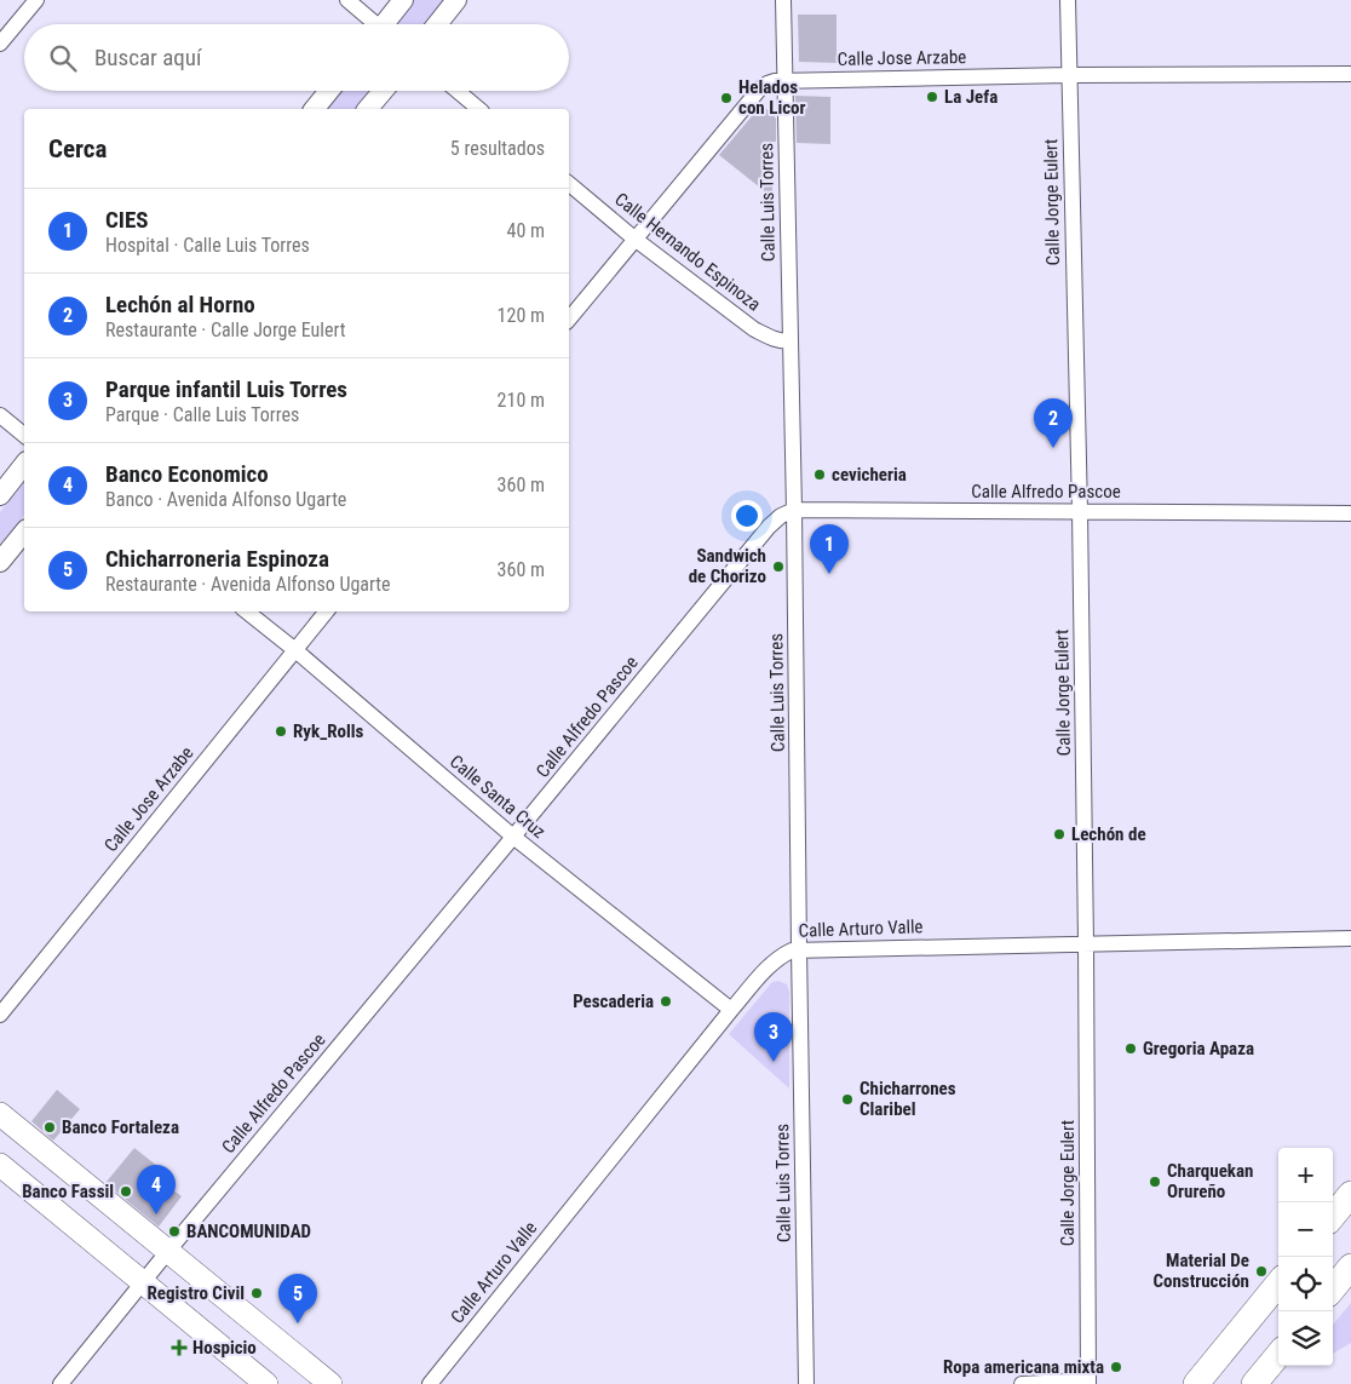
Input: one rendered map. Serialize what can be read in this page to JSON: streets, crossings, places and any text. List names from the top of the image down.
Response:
{
  "streets": {
    "street": [
      "Calle Jose Arzabe",
      "Calle Luis Torres",
      "Calle Jorge Eulert",
      "Calle Hernando Espinoza",
      "Calle Alfredo Pascoe",
      "Calle Santa Cruz",
      "Calle Arturo Valle"
    ]
  },
  "crossings": [
    ["Calle Jose Arzabe", "Calle Luis Torres"],
    ["Calle Jose Arzabe", "Calle Jorge Eulert"],
    ["Calle Jose Arzabe", "Calle Hernando Espinoza"],
    ["Calle Jose Arzabe", "Calle Santa Cruz"],
    ["Calle Luis Torres", "Calle Hernando Espinoza"],
    ["Calle Luis Torres", "Calle Alfredo Pascoe"],
    ["Calle Luis Torres", "Calle Arturo Valle"],
    ["Calle Jorge Eulert", "Calle Alfredo Pascoe"],
    ["Calle Jorge Eulert", "Calle Arturo Valle"],
    ["Calle Alfredo Pascoe", "Calle Santa Cruz"],
    ["Calle Santa Cruz", "Calle Arturo Valle"]
  ],
  "places": {
    "other": [
      "La Jefa",
      "Helados con Licor",
      "cevicheria",
      "Sandwich de Chorizo",
      "Ryk_Rolls",
      "Lechón de",
      "Pescaderia",
      "Gregoria Apaza",
      "Chicharrones Claribel",
      "Banco Fortaleza",
      "Charquekan Orureño",
      "Banco Fassil",
      "BANCOMUNIDAD",
      "Material De Construcción",
      "Registro Civil",
      "Ropa americana mixta"
    ],
    "health": ["Hospicio"]
  },
  "page": {
    "search": "Buscar aquí",
    "heading": ["Cerca", "5 resultados"],
    "list": [
      {
        "mark": "1",
        "name": "CIES",
        "note": "Hospital · Calle Luis Torres",
        "value": "40 m"
      },
      {
        "mark": "2",
        "name": "Lechón al Horno",
        "note": "Restaurante · Calle Jorge Eulert",
        "value": "120 m"
      },
      {
        "mark": "3",
        "name": "Parque infantil Luis Torres",
        "note": "Parque · Calle Luis Torres",
        "value": "210 m"
      },
      {
        "mark": "4",
        "name": "Banco Economico",
        "note": "Banco · Avenida Alfonso Ugarte",
        "value": "360 m"
      },
      {
        "mark": "5",
        "name": "Chicharroneria Espinoza",
        "note": "Restaurante · Avenida Alfonso Ugarte",
        "value": "360 m"
      }
    ],
    "pins": [
      "2",
      "1",
      "3",
      "4",
      "5"
    ],
    "map_buttons": ["+", "−"]
  }
}
